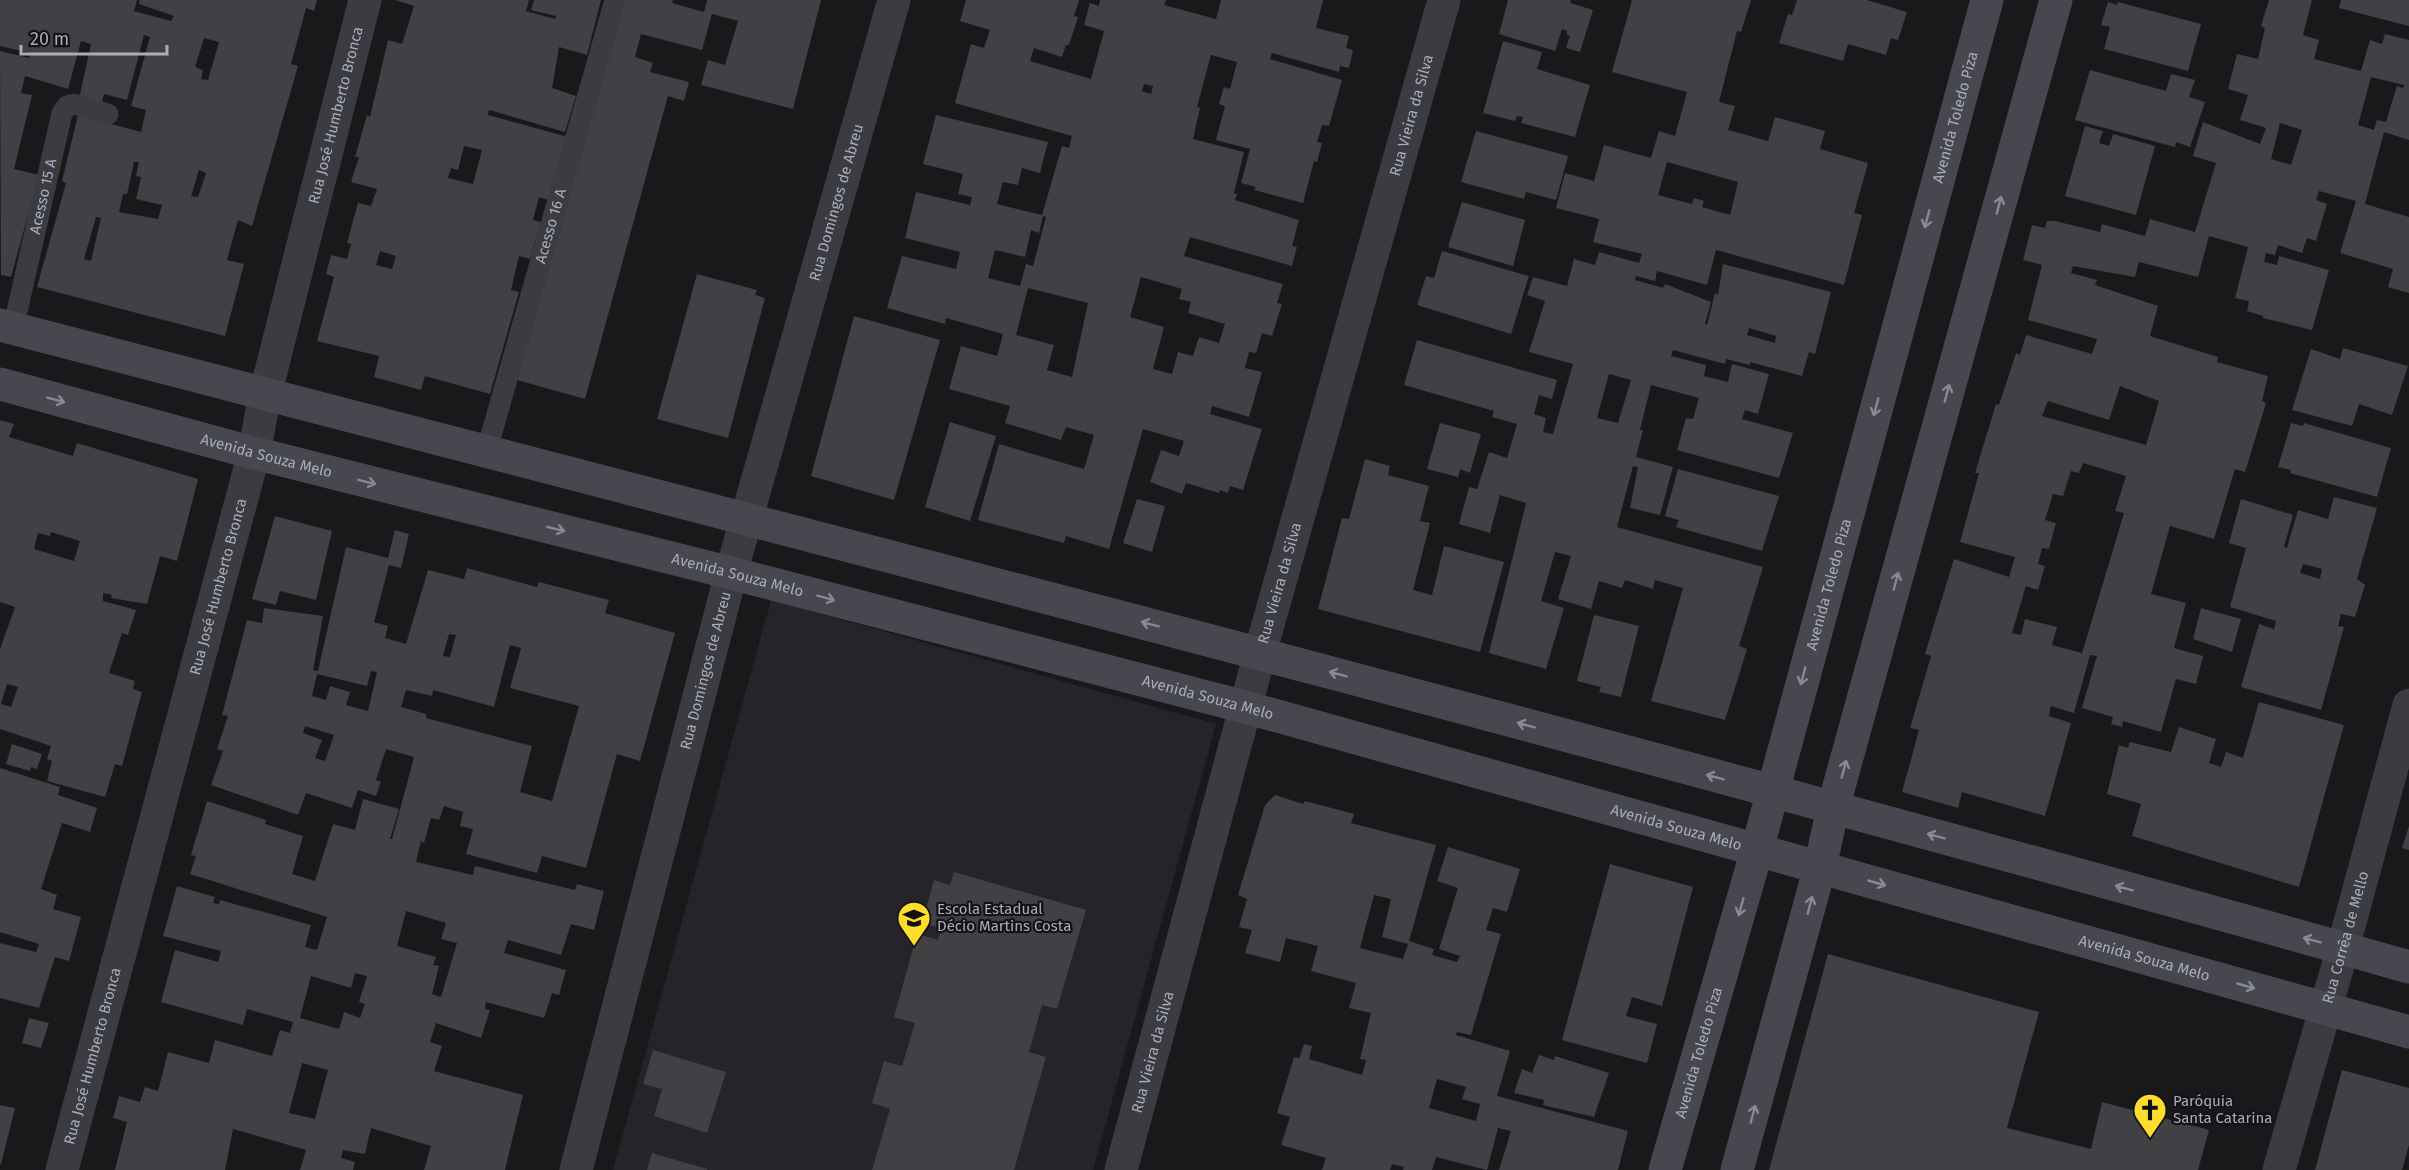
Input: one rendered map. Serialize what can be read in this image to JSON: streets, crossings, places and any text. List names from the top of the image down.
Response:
{
  "streets": {
    "street": [
      "Rua José Humberto Bronca",
      "Rua Vieira da Silva",
      "Avenida Toledo Piza",
      "Rua Domingos de Abreu",
      "Avenida Souza Melo",
      "Rua Corrêa de Mello"
    ],
    "lane": ["Acesso 15 A", "Acesso 16 A"]
  },
  "crossings": [
    ["Rua José Humberto Bronca", "Avenida Souza Melo"],
    ["Rua Vieira da Silva", "Avenida Souza Melo"],
    ["Avenida Toledo Piza", "Avenida Souza Melo"],
    ["Rua Domingos de Abreu", "Avenida Souza Melo"],
    ["Avenida Souza Melo", "Rua Corrêa de Mello"]
  ],
  "places": {
    "school or university": ["Escola Estadual Décio Martins Costa"],
    "church": ["Paróquia Santa Catarina"]
  },
  "scale_bar": "20 m"
}
